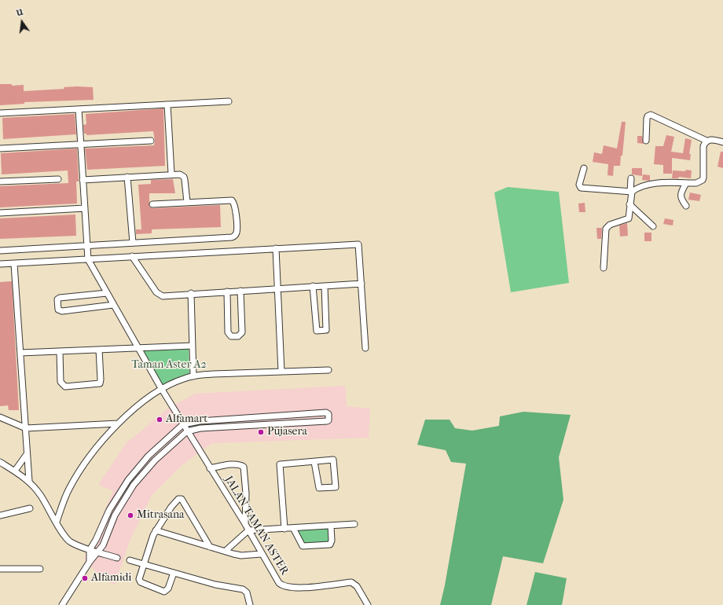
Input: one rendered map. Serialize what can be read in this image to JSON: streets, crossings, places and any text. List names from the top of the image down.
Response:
{
  "streets": {
    "street": ["JALAN TAMAN ASTER"]
  },
  "parks": ["Taman Aster A2"],
  "places": [
    "Alfamart",
    "Pujasera",
    "Mitrasana",
    "Alfamidi"
  ],
  "north": "top"
}
